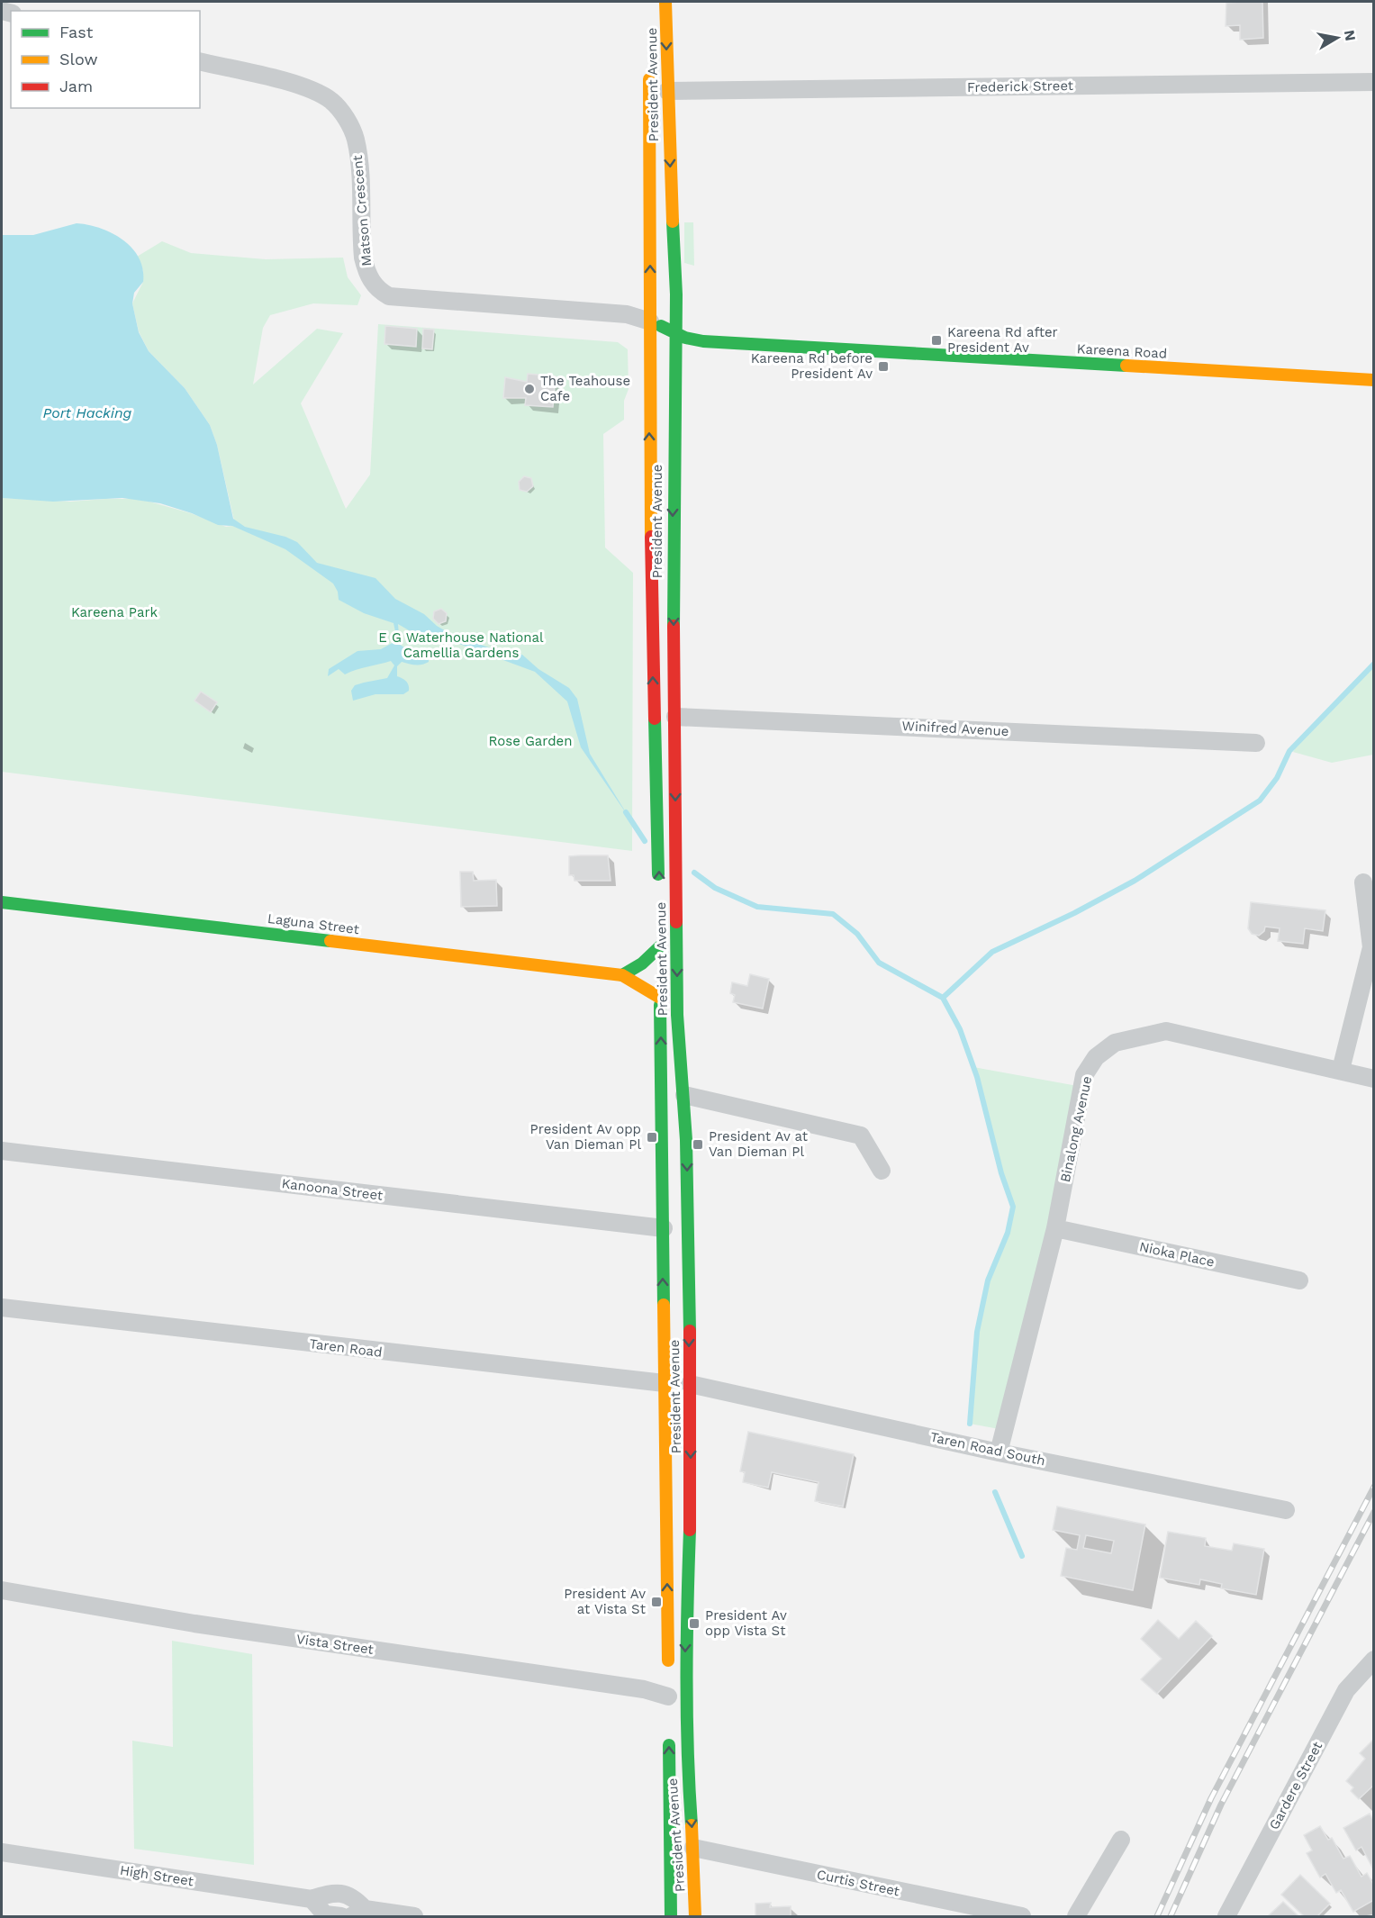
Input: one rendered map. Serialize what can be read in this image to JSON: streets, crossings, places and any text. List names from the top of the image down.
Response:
{
  "streets": {
    "main road": [
      "President Avenue",
      "Matson Crescent",
      "Kareena Road",
      "Winifred Avenue",
      "Laguna Street",
      "Taren Road"
    ],
    "street": [
      "Frederick Street",
      "Binalong Avenue",
      "Kanoona Street",
      "Nioka Place",
      "Taren Road South",
      "Vista Street",
      "Gardere Street",
      "High Street",
      "Curtis Street"
    ]
  },
  "crossings": [
    ["President Avenue", "Frederick Street"],
    ["President Avenue", "Matson Crescent"],
    ["President Avenue", "Kareena Road"],
    ["President Avenue", "Winifred Avenue"],
    ["President Avenue", "Laguna Street"],
    ["President Avenue", "Kanoona Street"],
    ["President Avenue", "Taren Road"],
    ["President Avenue", "Taren Road South"],
    ["President Avenue", "Vista Street"],
    ["President Avenue", "Curtis Street"],
    ["Matson Crescent", "Kareena Road"],
    ["Binalong Avenue", "Nioka Place"],
    ["Binalong Avenue", "Taren Road South"],
    ["Taren Road", "Taren Road South"]
  ],
  "water": ["Port Hacking"],
  "parks": ["Kareena Park", "E G Waterhouse National Camellia Gardens", "Rose Garden"],
  "places": {
    "transit": [
      "Kareena Rd after President Av",
      "Kareena Rd before President Av",
      "President Av opp Van Dieman Pl",
      "President Av at Van Dieman Pl",
      "President Av at Vista St",
      "President Av opp Vista St"
    ],
    "other": ["The Teahouse Cafe"]
  },
  "legend": ["Fast", "Slow", "Jam"],
  "north": "right"
}
